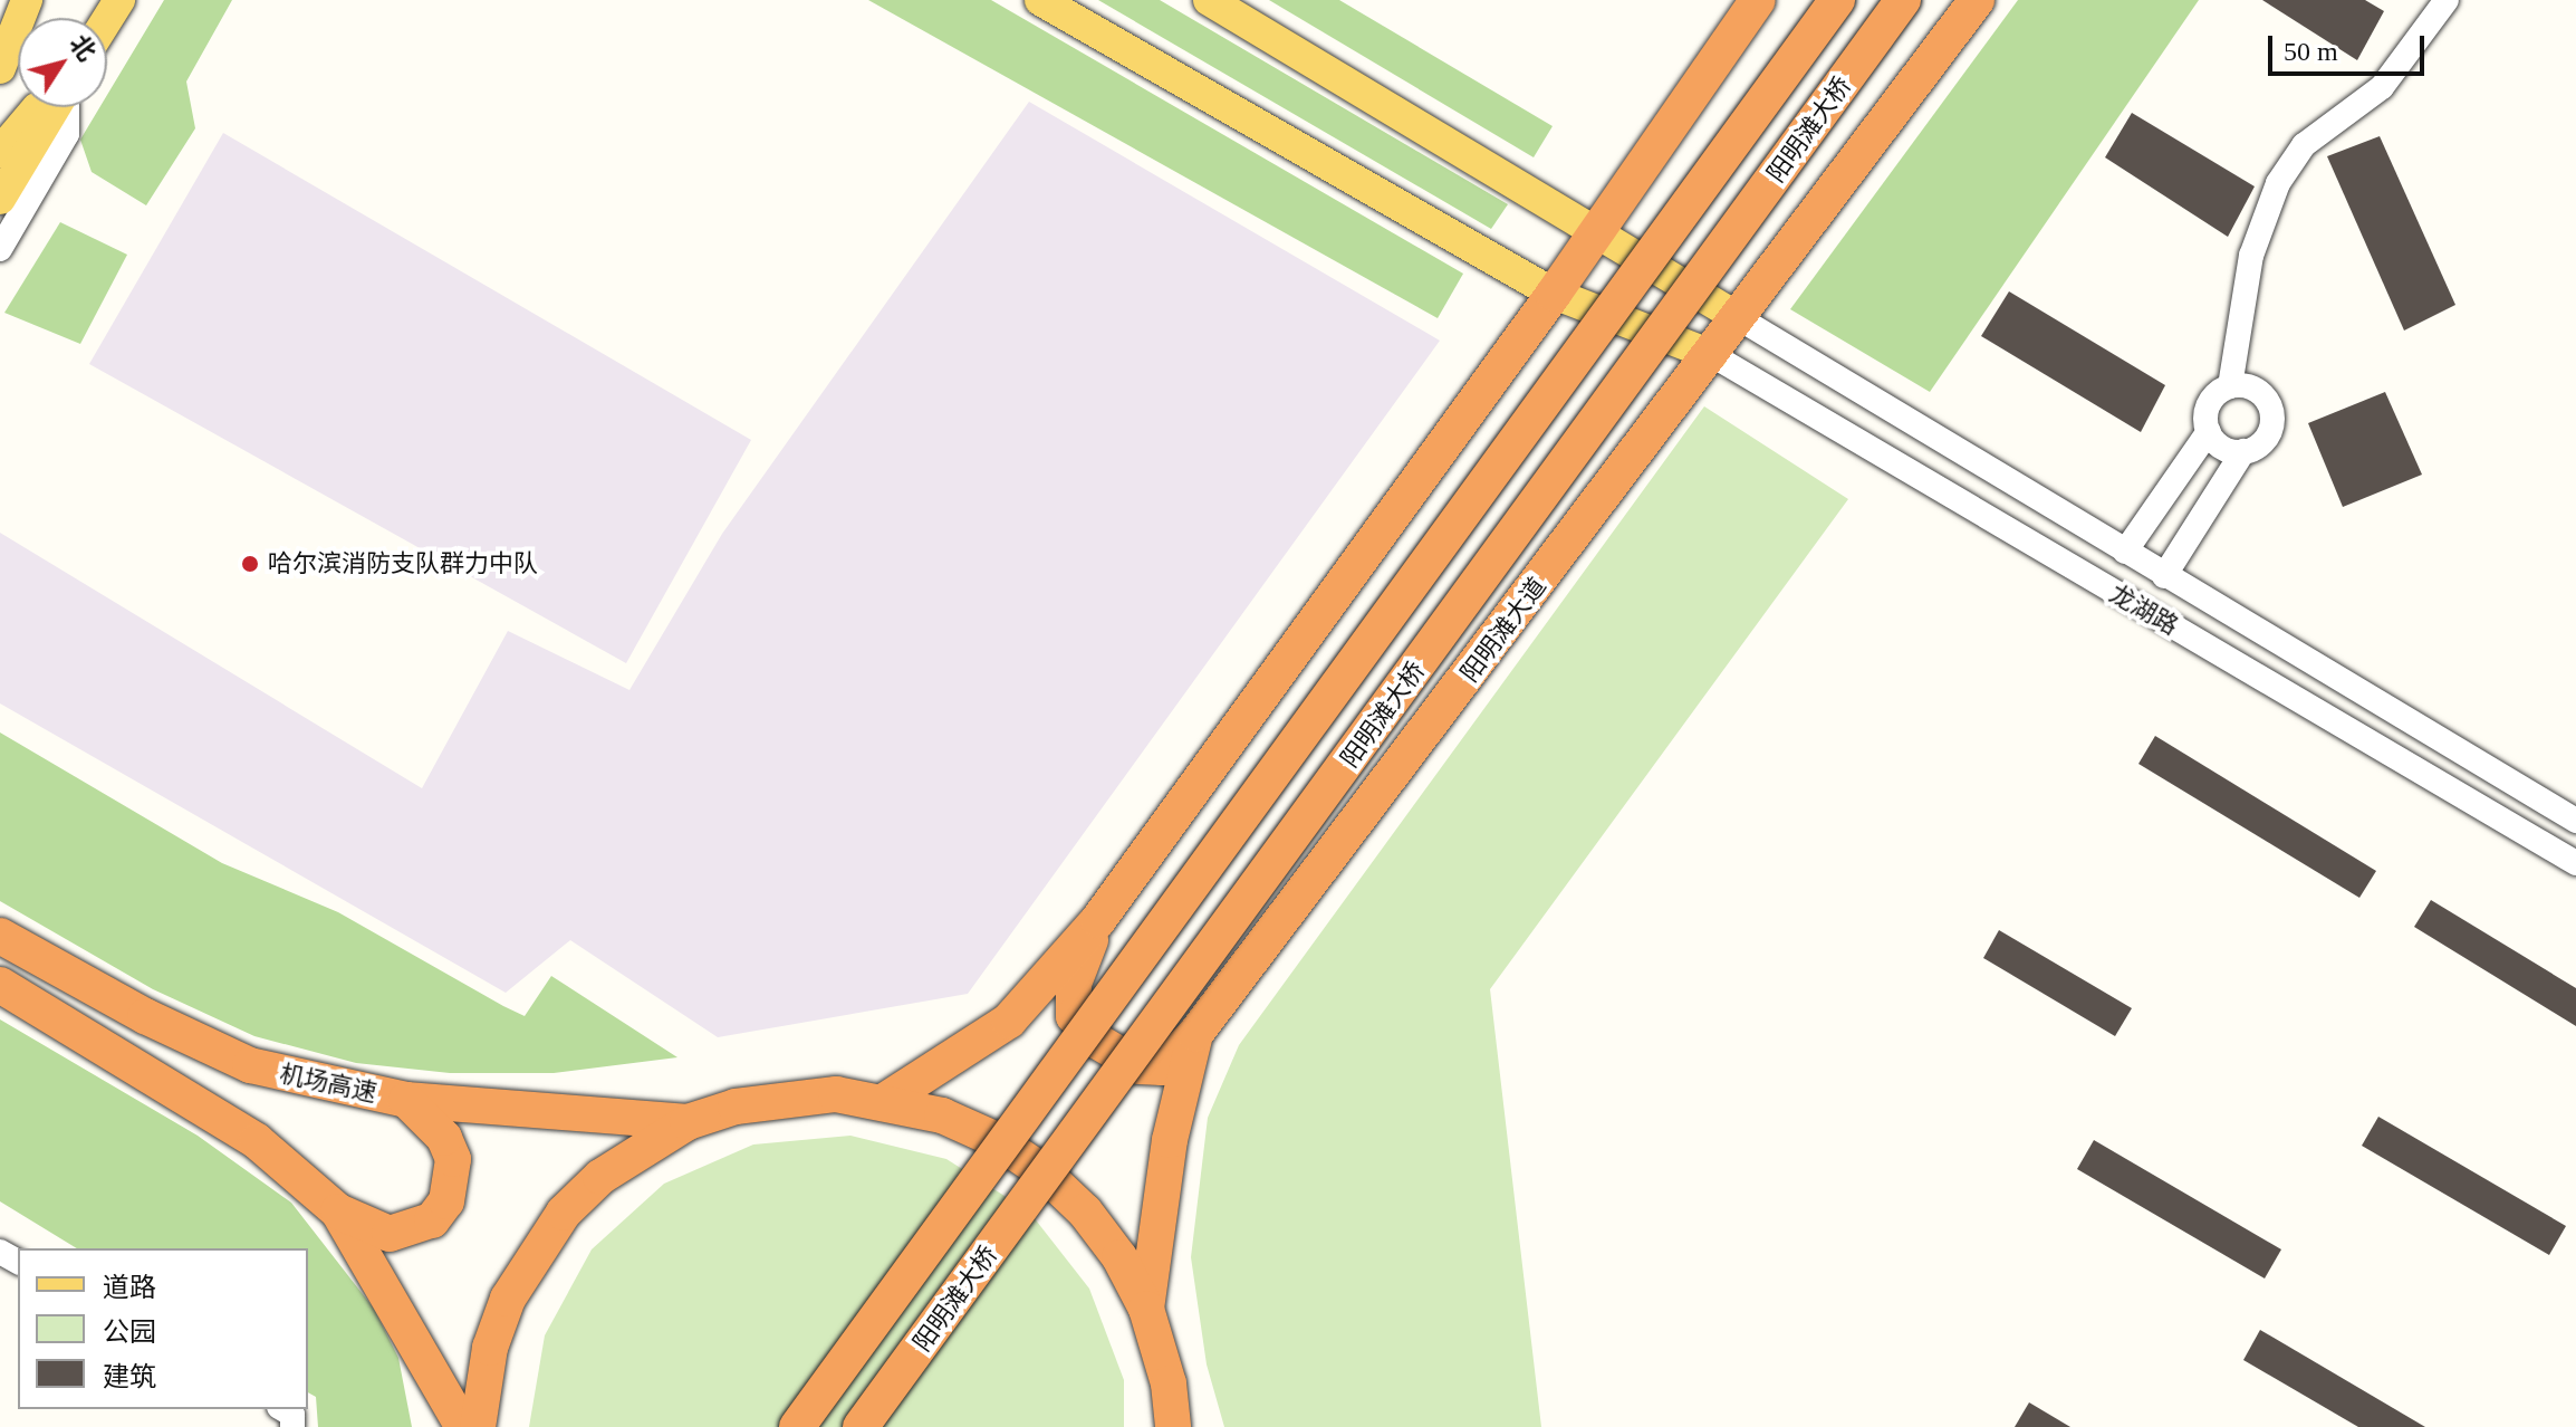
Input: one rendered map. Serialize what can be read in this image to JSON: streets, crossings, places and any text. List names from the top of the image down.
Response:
{
  "streets": {
    "highway": ["阳明滩大桥", "阳明滩大道", "机场高速"],
    "street": ["龙湖路"]
  },
  "crossings": [
    ["龙湖路", "阳明滩大道"]
  ],
  "places": ["哈尔滨消防支队群力中队"],
  "legend": ["道路", "公园", "建筑"],
  "scale_bar": "50 m",
  "north": "top right"
}
